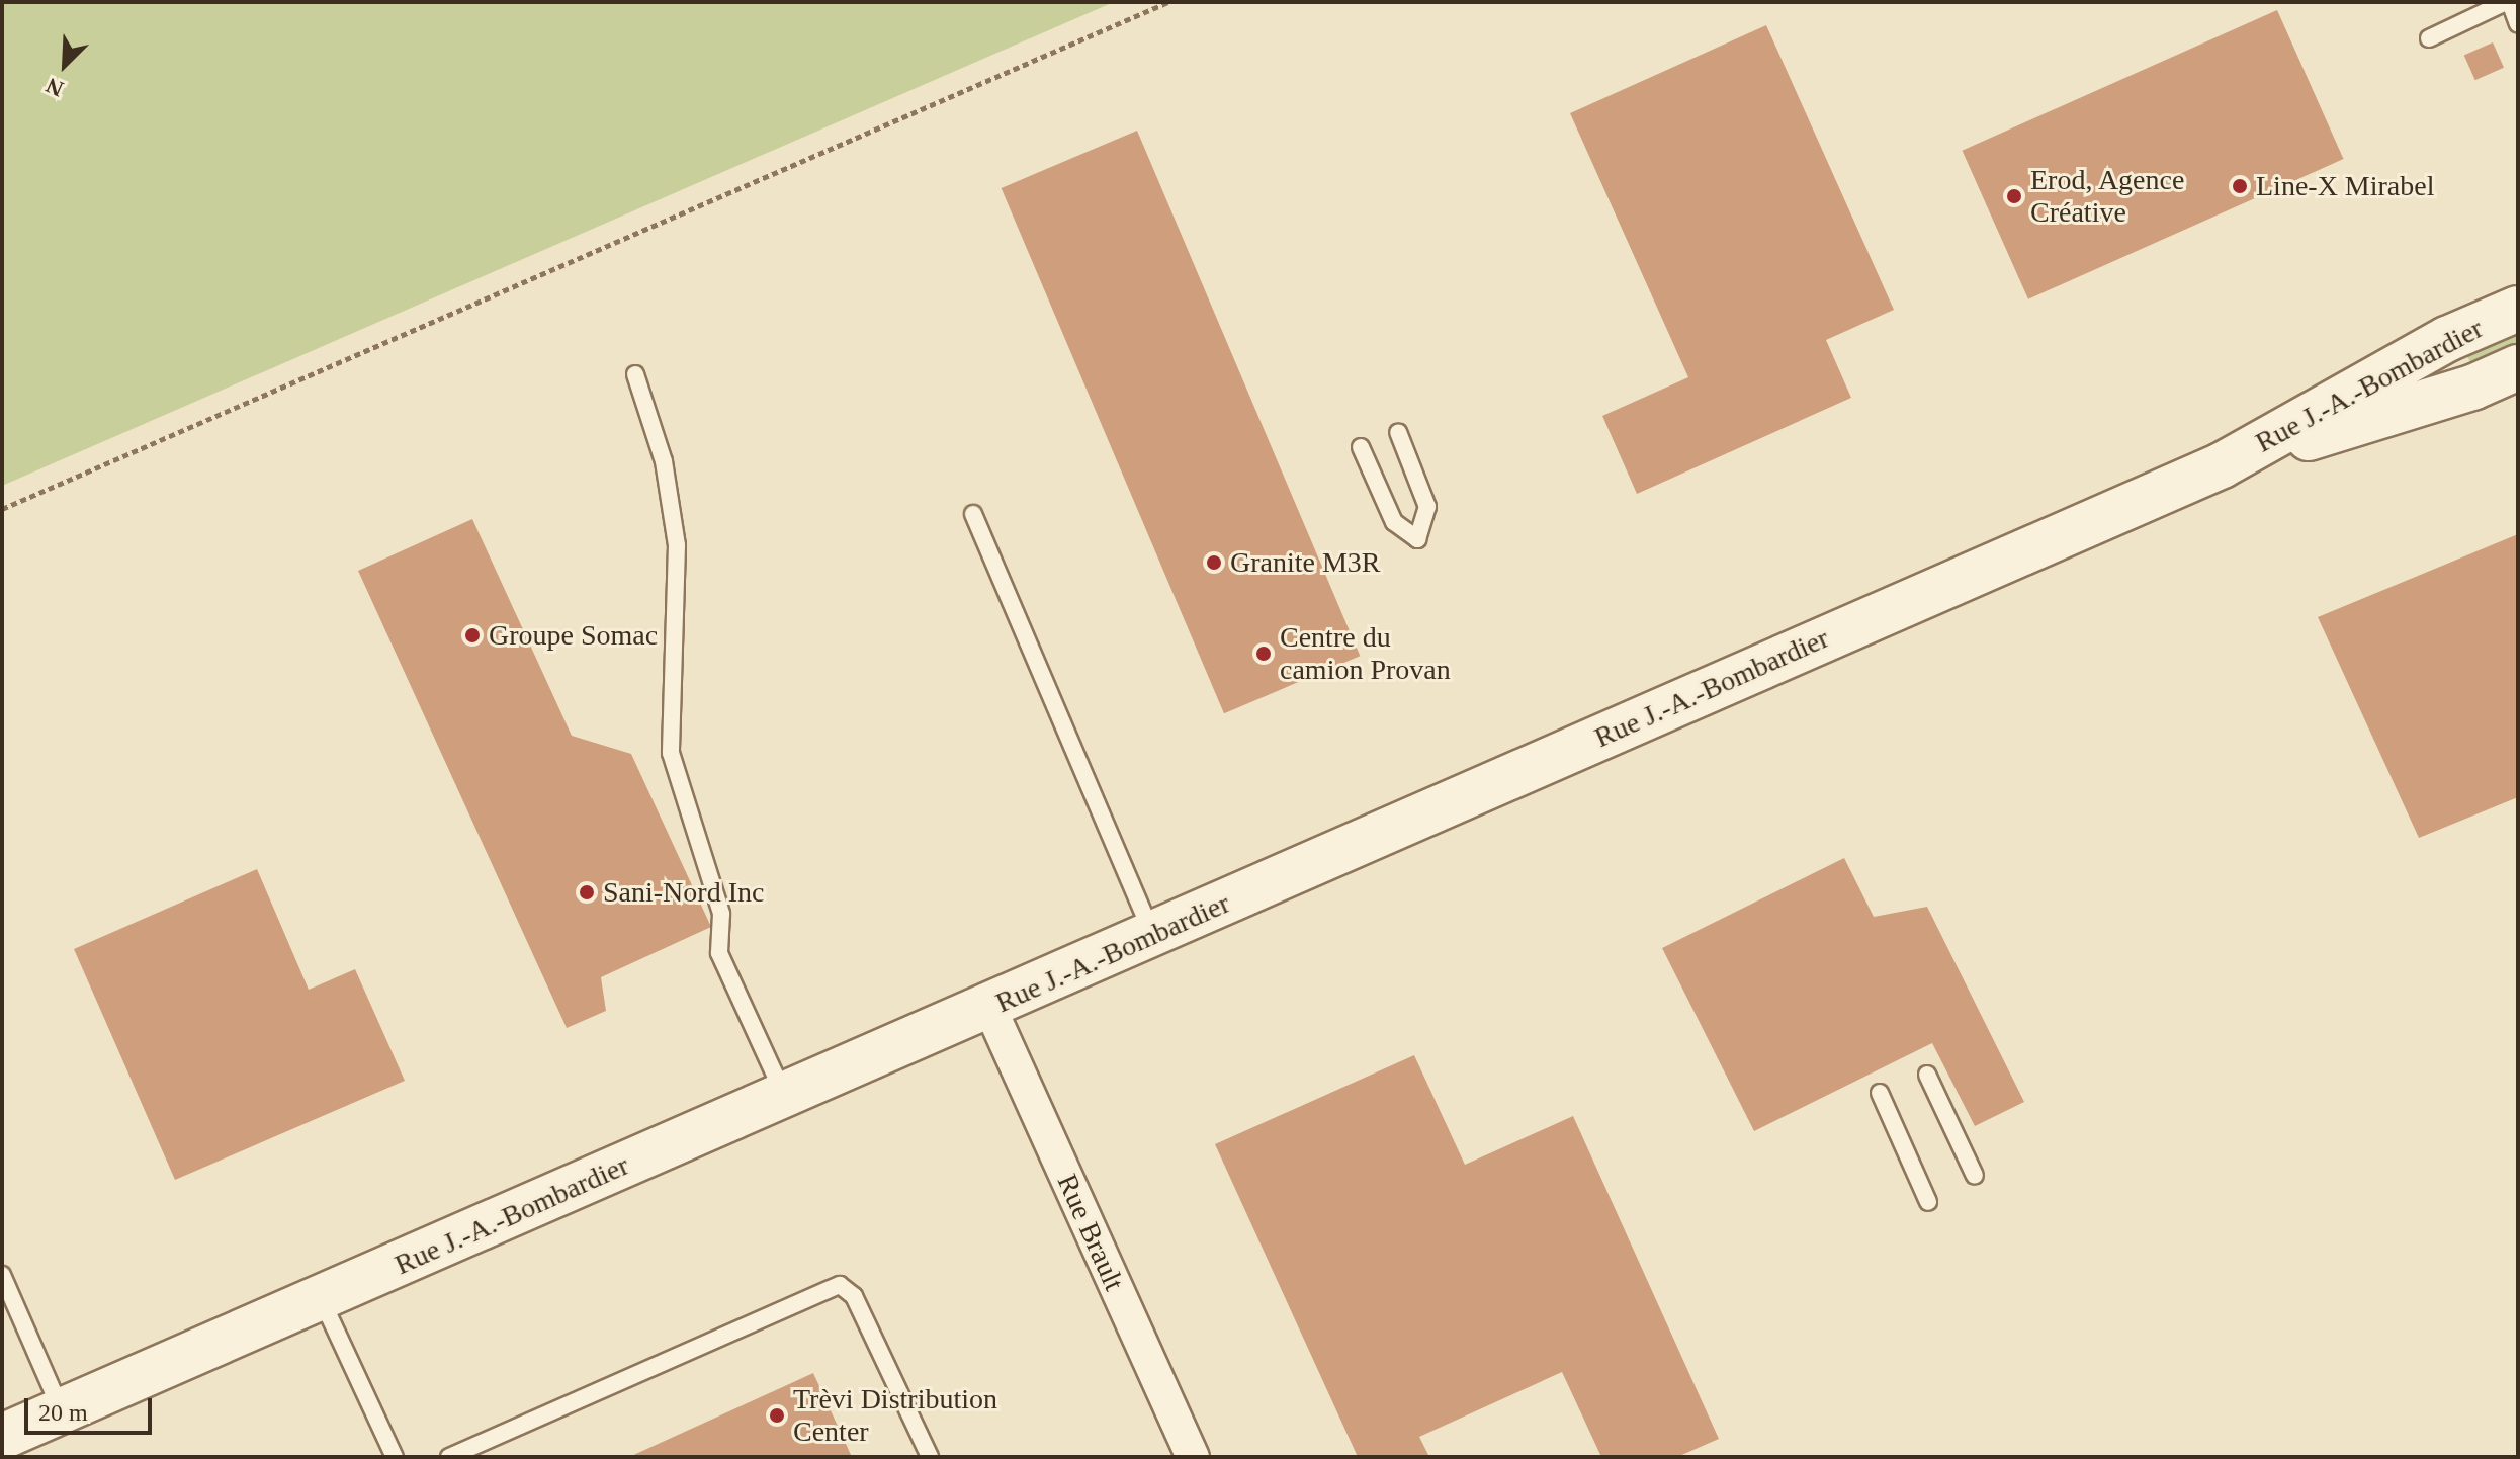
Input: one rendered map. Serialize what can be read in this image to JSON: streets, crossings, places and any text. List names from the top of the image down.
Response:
{
  "streets": {
    "street": ["Rue J.-A.-Bombardier", "Rue Brault"]
  },
  "crossings": [
    ["Rue J.-A.-Bombardier", "Rue Brault"]
  ],
  "places": [
    "Line-X Mirabel",
    "Erod, Agence Créative",
    "Granite M3R",
    "Groupe Somac",
    "Centre du camion Provan",
    "Sani-Nord Inc",
    "Trèvi Distribution Center"
  ],
  "scale_bar": "20 m",
  "north": "bottom left"
}
